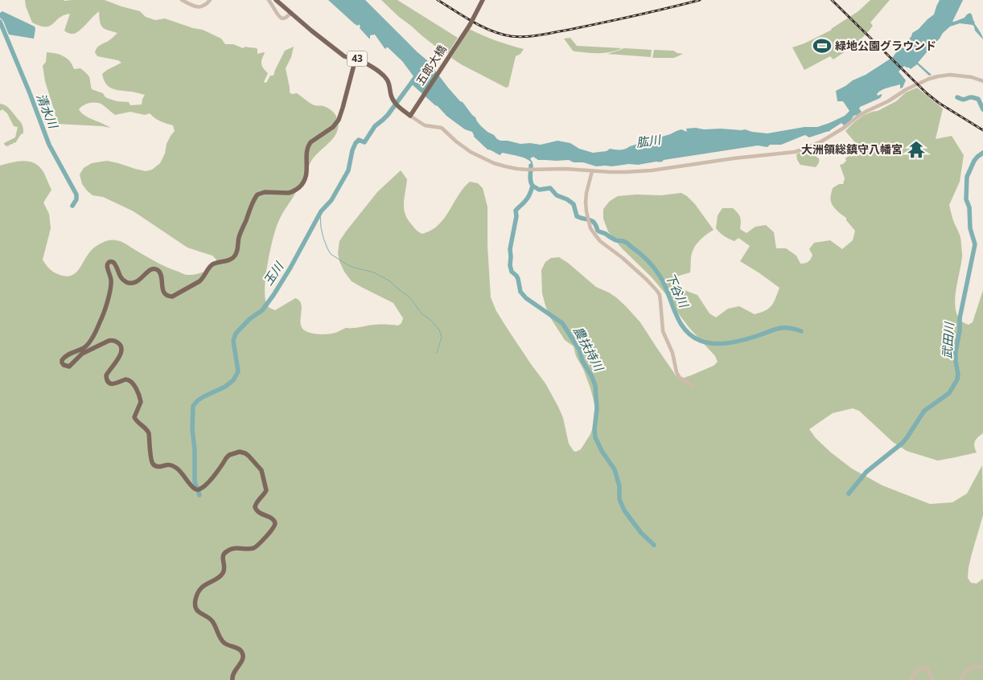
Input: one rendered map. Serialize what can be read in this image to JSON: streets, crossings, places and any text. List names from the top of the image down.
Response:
{
  "streets": {
    "main road": ["43", "五郎大橋"]
  },
  "crossings": [
    ["43", "五郎大橋"]
  ],
  "water": [
    "清水川",
    "肱川",
    "玉川",
    "下谷川",
    "武田川",
    "農扶持川"
  ],
  "places": {
    "sports": ["緑地公園グラウンド"],
    "temple": ["大洲領総鎮守八幡宮"]
  }
}
